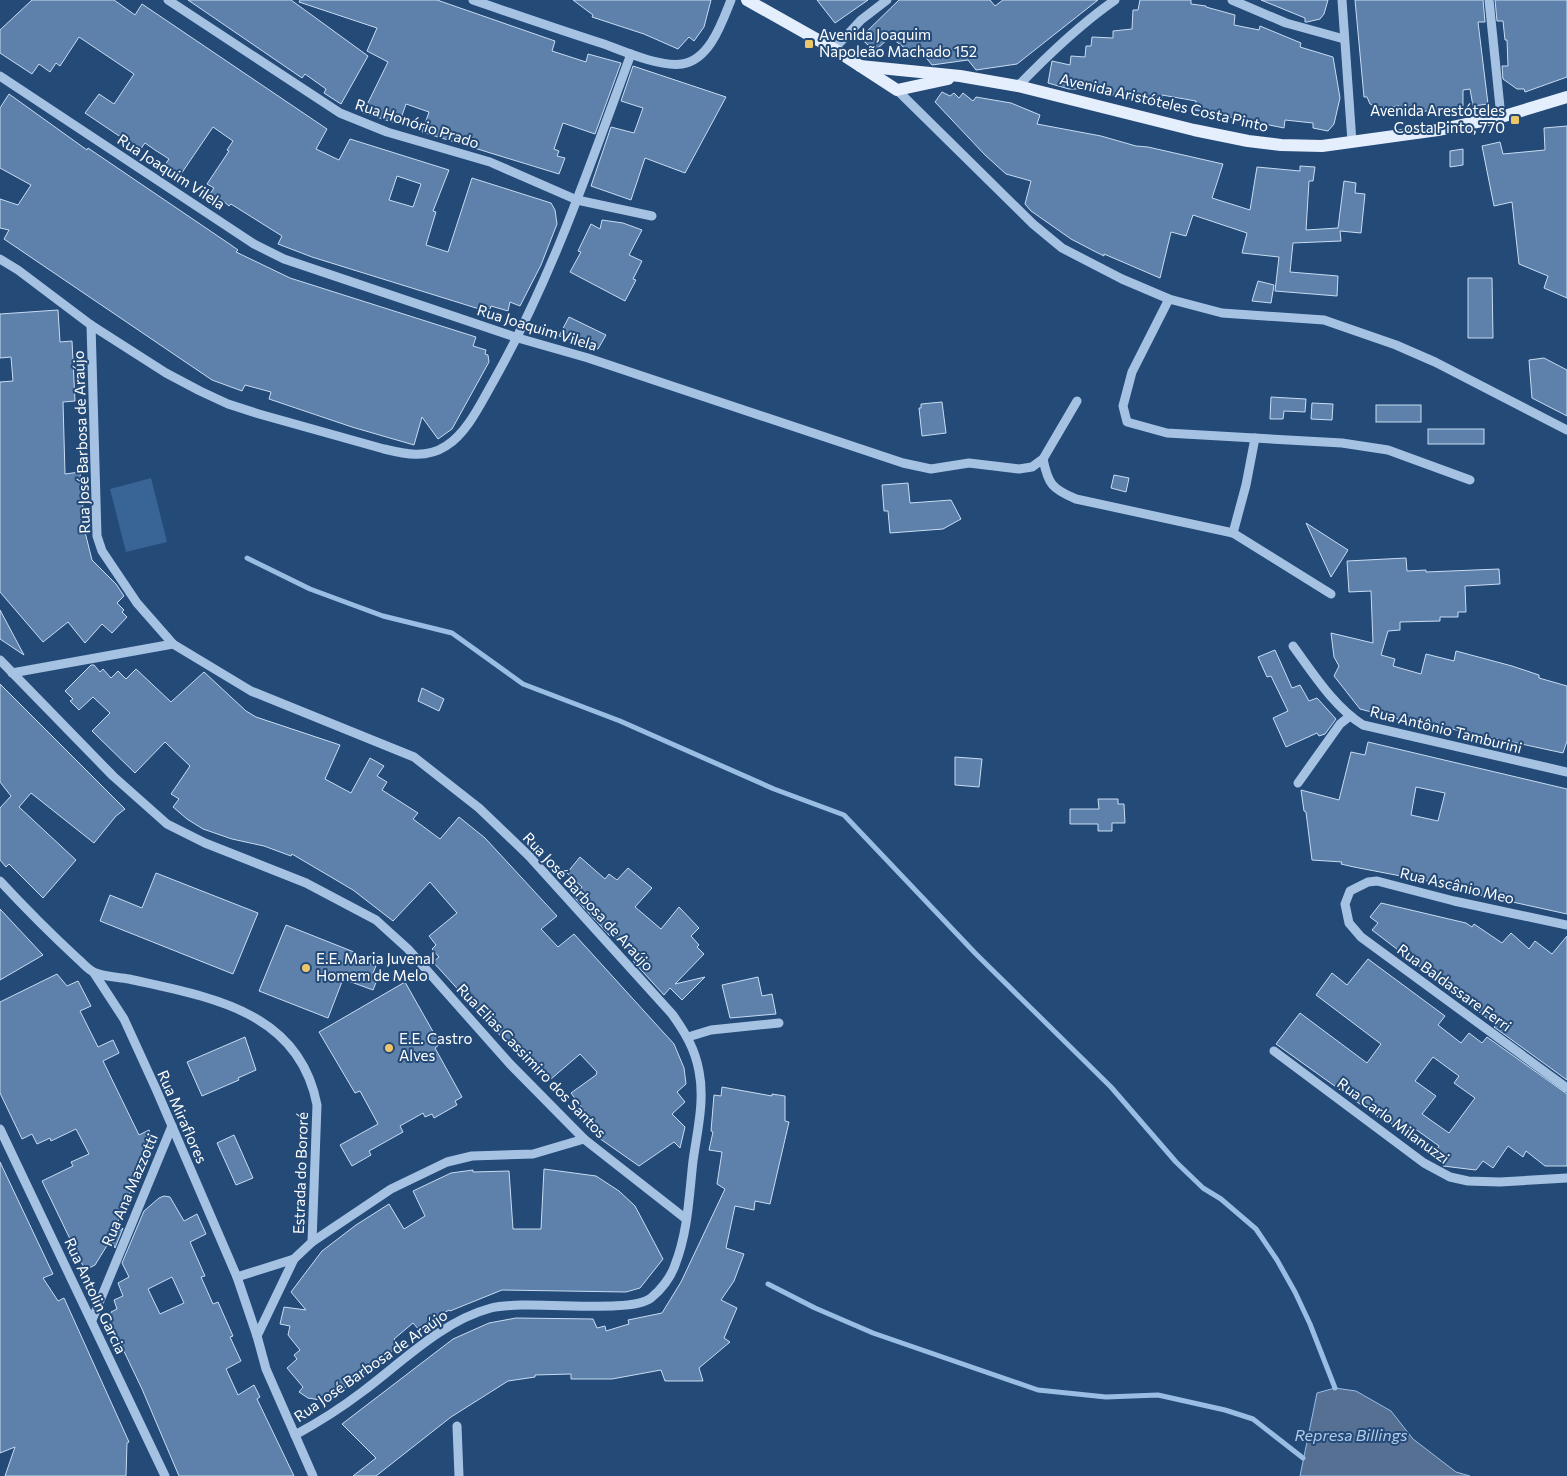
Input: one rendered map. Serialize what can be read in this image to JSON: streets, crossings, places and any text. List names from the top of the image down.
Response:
{
  "streets": {
    "main road": ["Avenida Aristóteles Costa Pinto"],
    "street": [
      "Rua Honório Prado",
      "Rua Joaquim Vilela",
      "Rua José Barbosa de Araújo",
      "Rua Antônio Tamburini",
      "Rua Ascânio Meo",
      "Rua Baldassare Ferri",
      "Rua Elias Cassimiro dos Santos",
      "Rua Miraflores",
      "Rua Carlo Milanuzzi",
      "Estrada do Bororé",
      "Rua Ana Mazzotti",
      "Rua Antolin Garcia"
    ]
  },
  "crossings": [
    ["Rua José Barbosa de Araújo", "Rua Elias Cassimiro dos Santos"],
    ["Rua Ascânio Meo", "Rua Baldassare Ferri"],
    ["Rua Miraflores", "Estrada do Bororé"],
    ["Rua Miraflores", "Rua Ana Mazzotti"],
    ["Rua Ana Mazzotti", "Rua Antolin Garcia"]
  ],
  "water": ["Represa Billings"],
  "places": {
    "transit": ["Avenida Joaquim Napoleão Machado 152", "Avenida Arestóteles Costa Pinto, 770"],
    "other": ["E.E. Maria Juvenal Homem de Melo", "E.E. Castro Alves"]
  }
}
